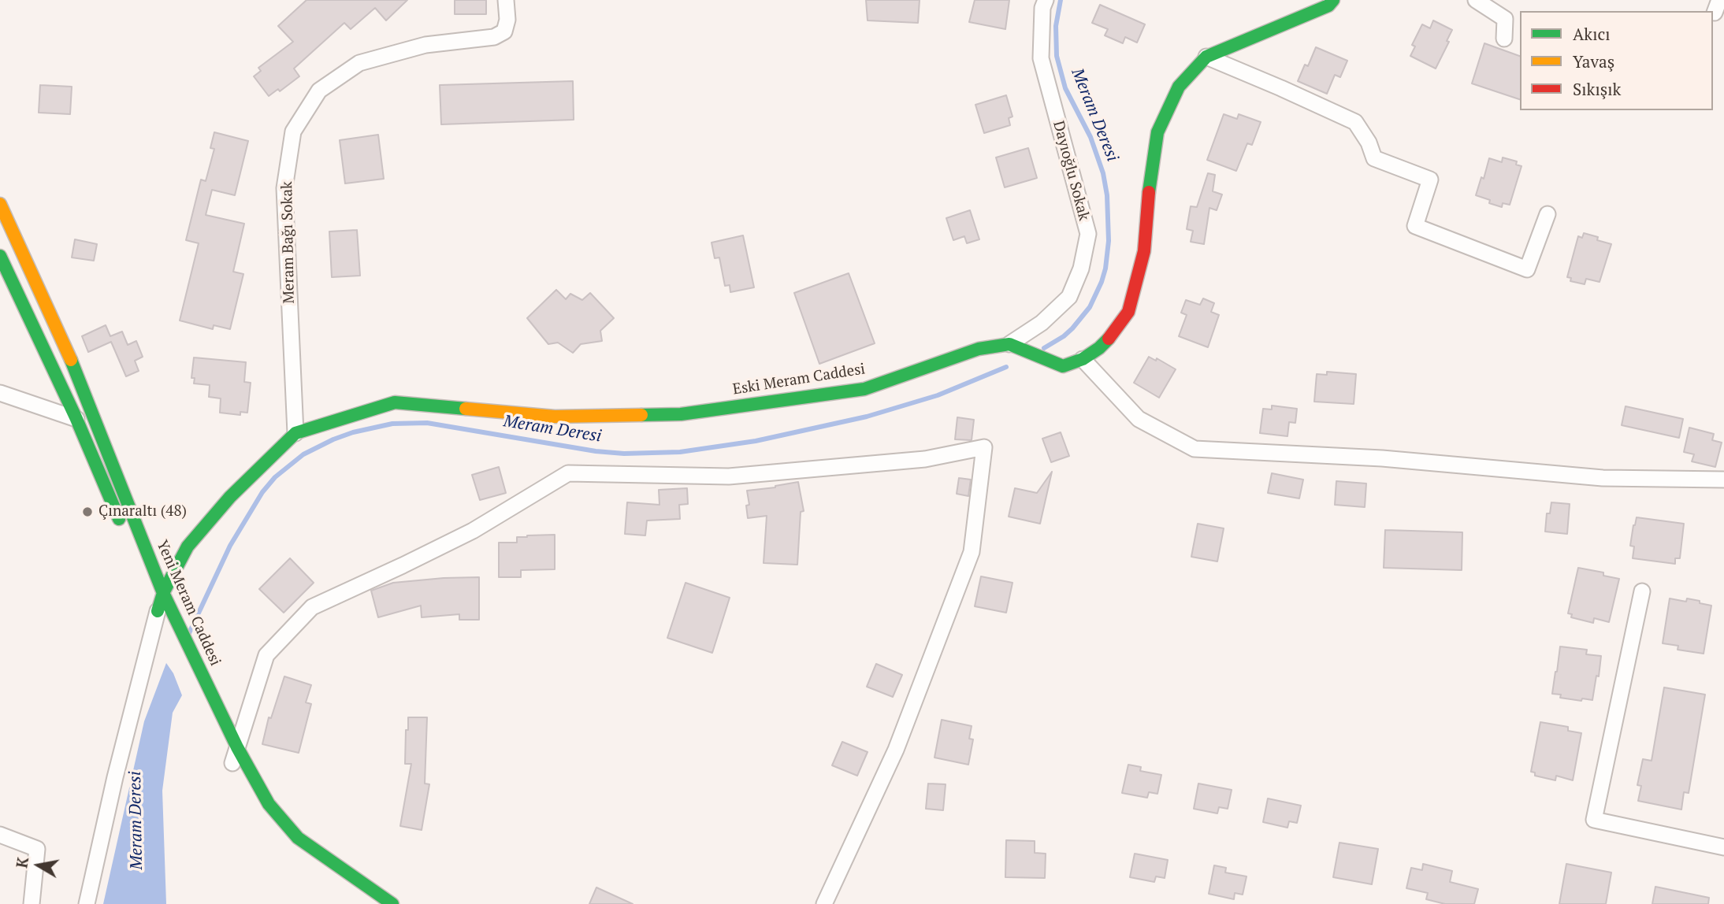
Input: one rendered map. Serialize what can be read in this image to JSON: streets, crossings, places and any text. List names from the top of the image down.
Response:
{
  "streets": {
    "street": [
      "Dayıoğlu Sokak",
      "Meram Bağı Sokak",
      "Eski Meram Caddesi",
      "Yeni Meram Caddesi"
    ]
  },
  "crossings": [
    ["Dayıoğlu Sokak", "Eski Meram Caddesi"],
    ["Meram Bağı Sokak", "Eski Meram Caddesi"],
    ["Eski Meram Caddesi", "Yeni Meram Caddesi"]
  ],
  "water": ["Meram Deresi"],
  "places": ["Çınaraltı (48)"],
  "legend": ["Akıcı", "Yavaş", "Sıkışık"],
  "north": "left"
}
